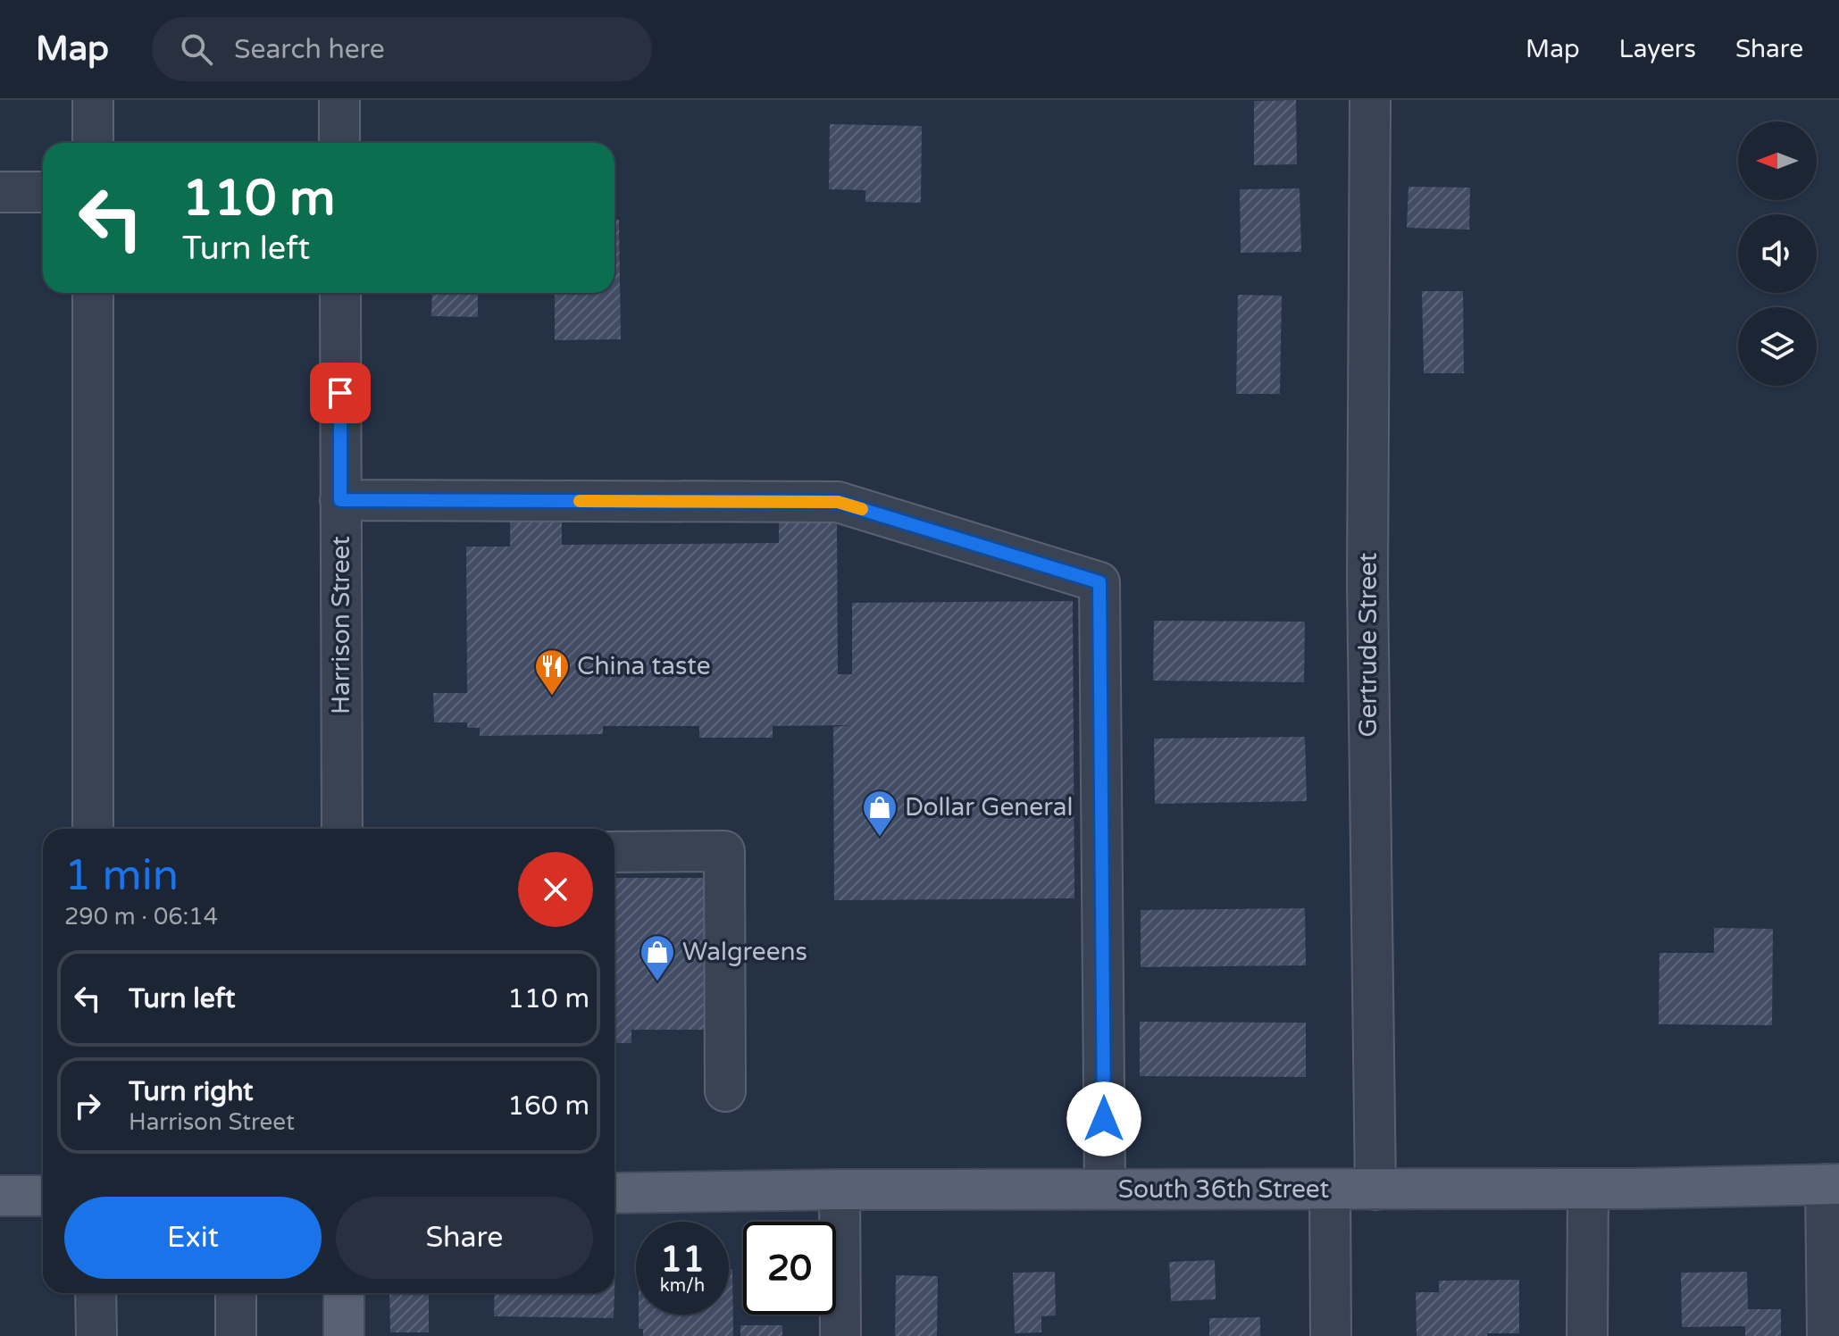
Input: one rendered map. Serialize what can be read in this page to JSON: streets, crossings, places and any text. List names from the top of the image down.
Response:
{
  "streets": {
    "main road": ["South 36th Street"],
    "street": ["Harrison Street", "Gertrude Street"]
  },
  "crossings": [
    ["Gertrude Street", "South 36th Street"]
  ],
  "places": {
    "restaurant": ["China taste"],
    "shop": ["Dollar General", "Walgreens"]
  },
  "north": "left",
  "page": {
    "header": "Map",
    "search": "Search here",
    "nav": ["Map", "Layers", "Share"],
    "turn": ["110 m", "Turn left"],
    "heading": ["1 min", "290 m · 06:14"],
    "list": [
      {
        "name": "Turn left",
        "value": "110 m"
      },
      {
        "name": "Turn right",
        "note": "Harrison Street",
        "value": "160 m"
      }
    ],
    "buttons": ["Exit", "Share"],
    "speed": "11 km/h",
    "limit": "20"
  }
}
